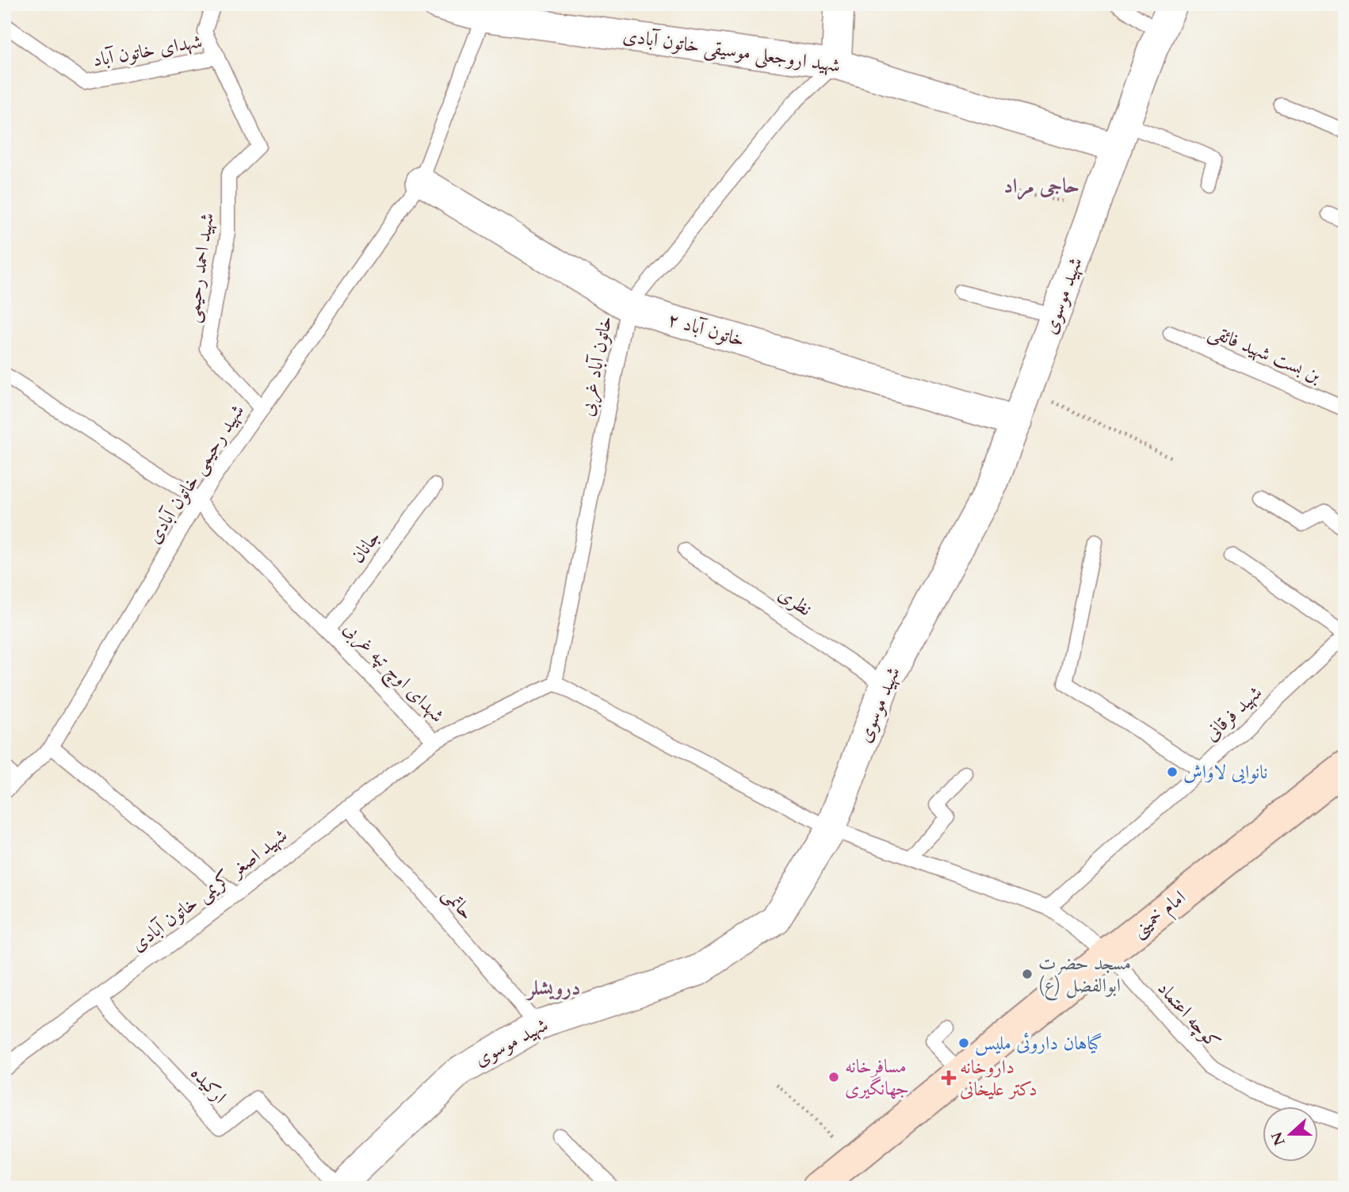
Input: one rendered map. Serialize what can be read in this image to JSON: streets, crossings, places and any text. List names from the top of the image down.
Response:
{
  "streets": {
    "main road": ["امام خمینی"],
    "street": ["شهید اروجعلی موسیقی خاتون آبادی", "شهید موسوی", "خاتون آباد ۲"],
    "lane": [
      "شهدای خاتون آباد",
      "شهید احمد رحیمی",
      "بن بست شهید فائقی",
      "خاتون آباد غربی",
      "شهید رحیمی خاتون آبادی",
      "جانان",
      "نظری",
      "شهدای اوچ تپه غربی",
      "شهید فرقانی",
      "شهید اصغر کریمی خاتون آبادی",
      "حاتمی",
      "کوچه اعتماد",
      "ارکیده"
    ]
  },
  "crossings": [
    ["شهدای خاتون آباد", "شهید احمد رحیمی"],
    ["شهید اروجعلی موسیقی خاتون آبادی", "شهید موسوی"],
    ["شهید اروجعلی موسیقی خاتون آبادی", "خاتون آباد غربی"],
    ["شهید اروجعلی موسیقی خاتون آبادی", "شهید رحیمی خاتون آبادی"],
    ["شهید احمد رحیمی", "شهید رحیمی خاتون آبادی"],
    ["شهید موسوی", "خاتون آباد ۲"],
    ["شهید موسوی", "نظری"],
    ["شهید موسوی", "حاتمی"],
    ["شهید موسوی", "کوچه اعتماد"],
    ["شهید موسوی", "ارکیده"],
    ["خاتون آباد ۲", "خاتون آباد غربی"],
    ["خاتون آباد ۲", "شهید رحیمی خاتون آبادی"],
    ["خاتون آباد غربی", "شهدای اوچ تپه غربی"],
    ["شهید رحیمی خاتون آبادی", "شهدای اوچ تپه غربی"],
    ["جانان", "شهدای اوچ تپه غربی"],
    ["شهدای اوچ تپه غربی", "شهید اصغر کریمی خاتون آبادی"],
    ["شهید فرقانی", "کوچه اعتماد"],
    ["شهید اصغر کریمی خاتون آبادی", "حاتمی"],
    ["شهید اصغر کریمی خاتون آبادی", "ارکیده"],
    ["امام خمینی", "کوچه اعتماد"]
  ],
  "districts": ["حاجی مراد", "درویشلر"],
  "places": {
    "other": [
      "نانوایی لاواش",
      "مسجد حضرت ابوالفضل (ع)",
      "گیاهان داروئی ملیس",
      "مسافرخانه جهانگیری"
    ],
    "health": ["داروخانه دکتر علیخانی"]
  },
  "north": "left"
}
